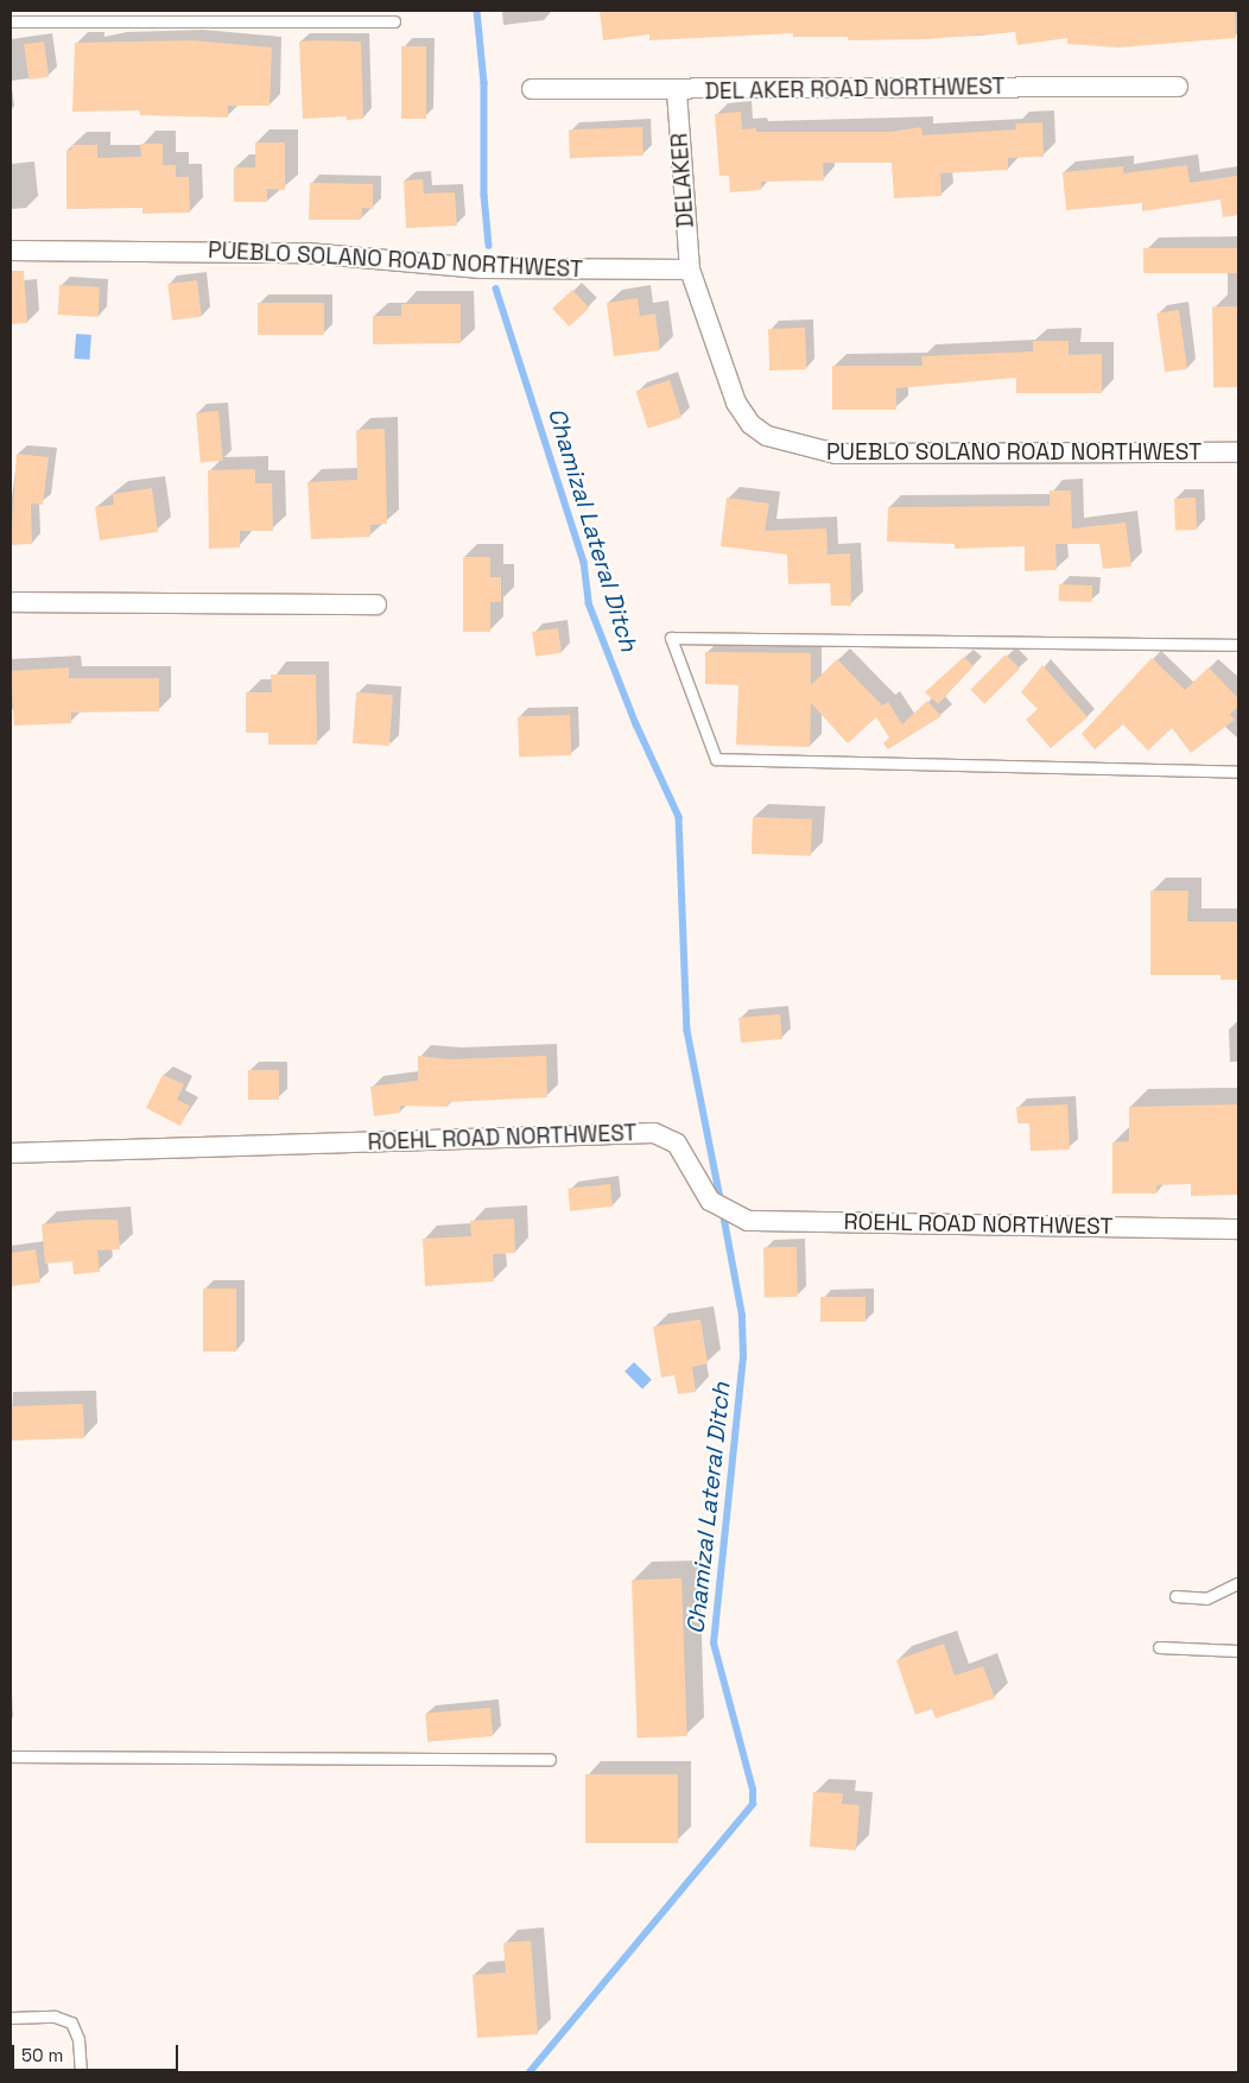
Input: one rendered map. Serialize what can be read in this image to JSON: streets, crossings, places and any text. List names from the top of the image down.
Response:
{
  "streets": {
    "street": [
      "DEL AKER ROAD NORTHWEST",
      "DELAKER",
      "PUEBLO SOLANO ROAD NORTHWEST",
      "ROEHL ROAD NORTHWEST"
    ]
  },
  "crossings": [
    ["DEL AKER ROAD NORTHWEST", "DELAKER"],
    ["DELAKER", "PUEBLO SOLANO ROAD NORTHWEST"]
  ],
  "water": ["Chamizal Lateral Ditch"],
  "scale_bar": "50 m"
}
